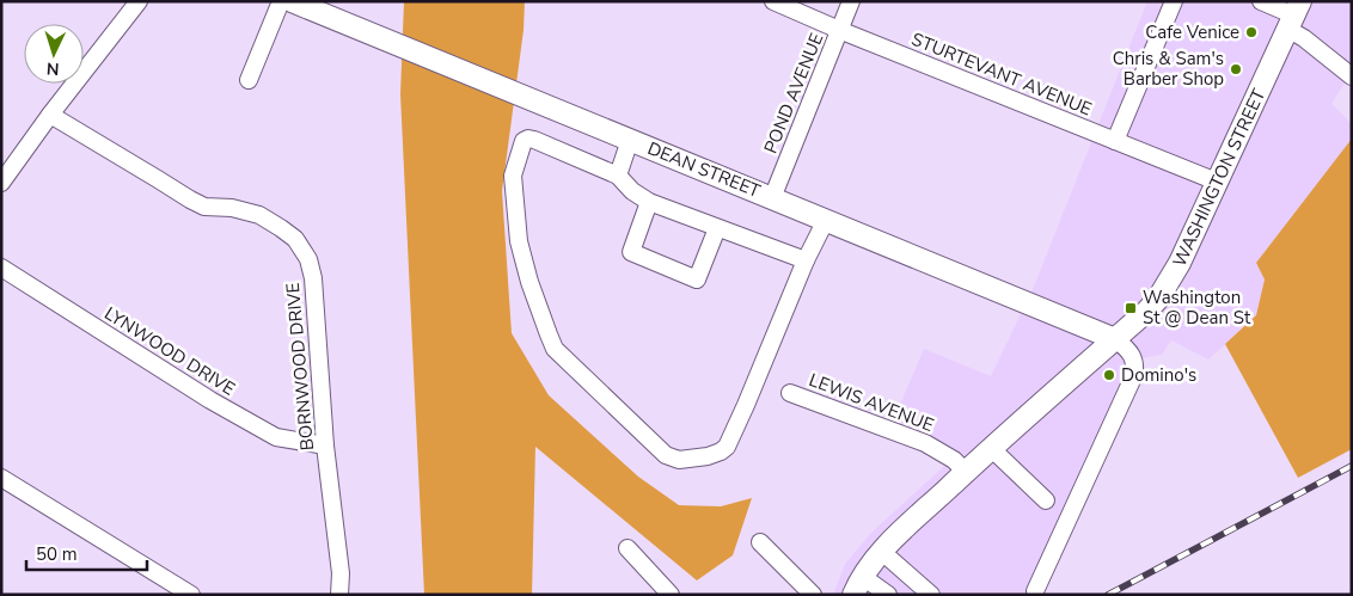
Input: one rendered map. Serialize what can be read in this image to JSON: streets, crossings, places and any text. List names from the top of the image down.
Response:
{
  "streets": {
    "main road": ["DEAN STREET", "WASHINGTON STREET"],
    "street": [
      "STURTEVANT AVENUE",
      "POND AVENUE",
      "LYNWOOD DRIVE",
      "BORNWOOD DRIVE",
      "LEWIS AVENUE"
    ]
  },
  "crossings": [
    ["STURTEVANT AVENUE", "POND AVENUE"],
    ["STURTEVANT AVENUE", "WASHINGTON STREET"],
    ["POND AVENUE", "DEAN STREET"],
    ["DEAN STREET", "WASHINGTON STREET"],
    ["WASHINGTON STREET", "LEWIS AVENUE"],
    ["LYNWOOD DRIVE", "BORNWOOD DRIVE"]
  ],
  "places": {
    "other": ["Cafe Venice", "Chris & Sam's Barber Shop", "Domino's"],
    "transit": ["Washington St @ Dean St"]
  },
  "scale_bar": "50 m",
  "north": "bottom"
}
